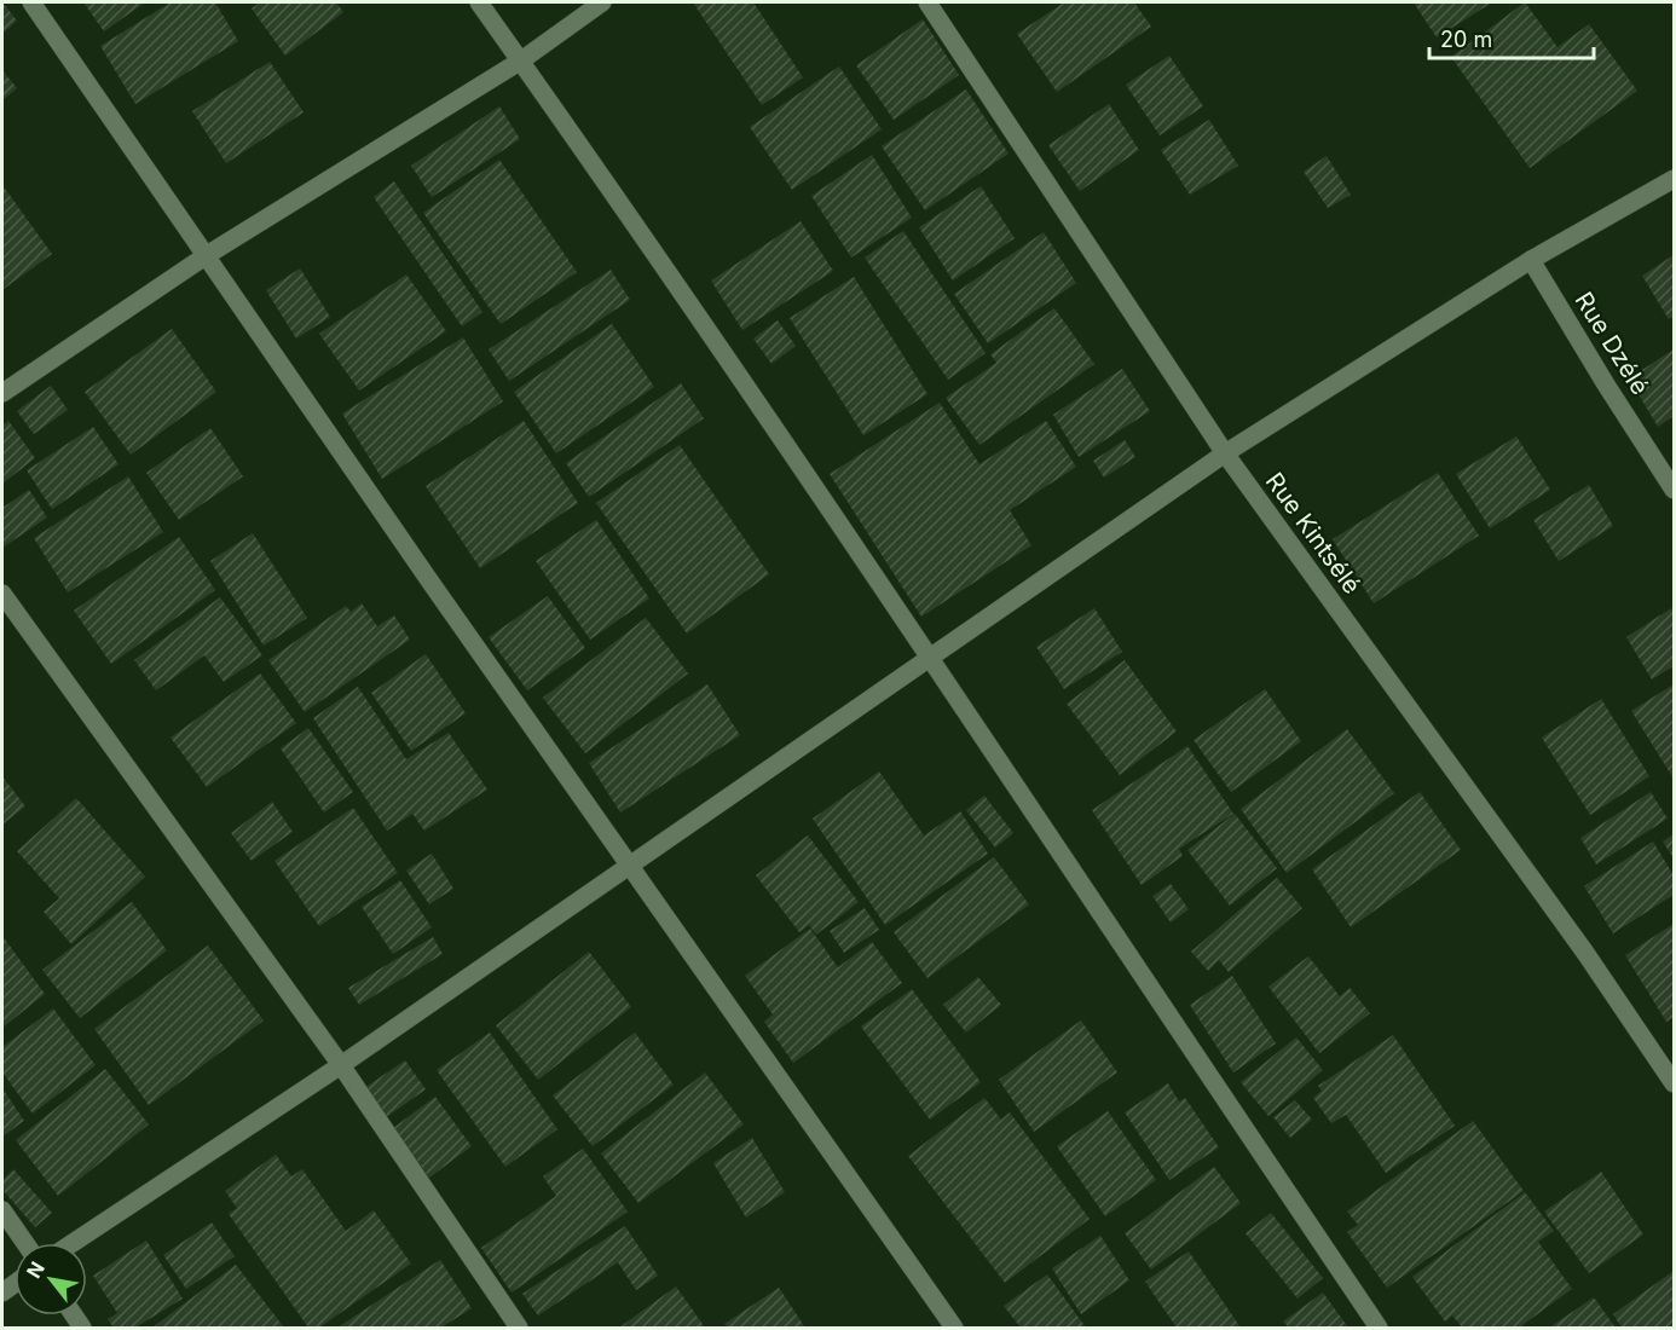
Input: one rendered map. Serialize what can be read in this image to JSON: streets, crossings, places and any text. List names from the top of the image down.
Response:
{
  "streets": {
    "street": ["Rue Dzélé", "Rue Kintsélé"]
  },
  "scale_bar": "20 m",
  "north": "top left"
}
